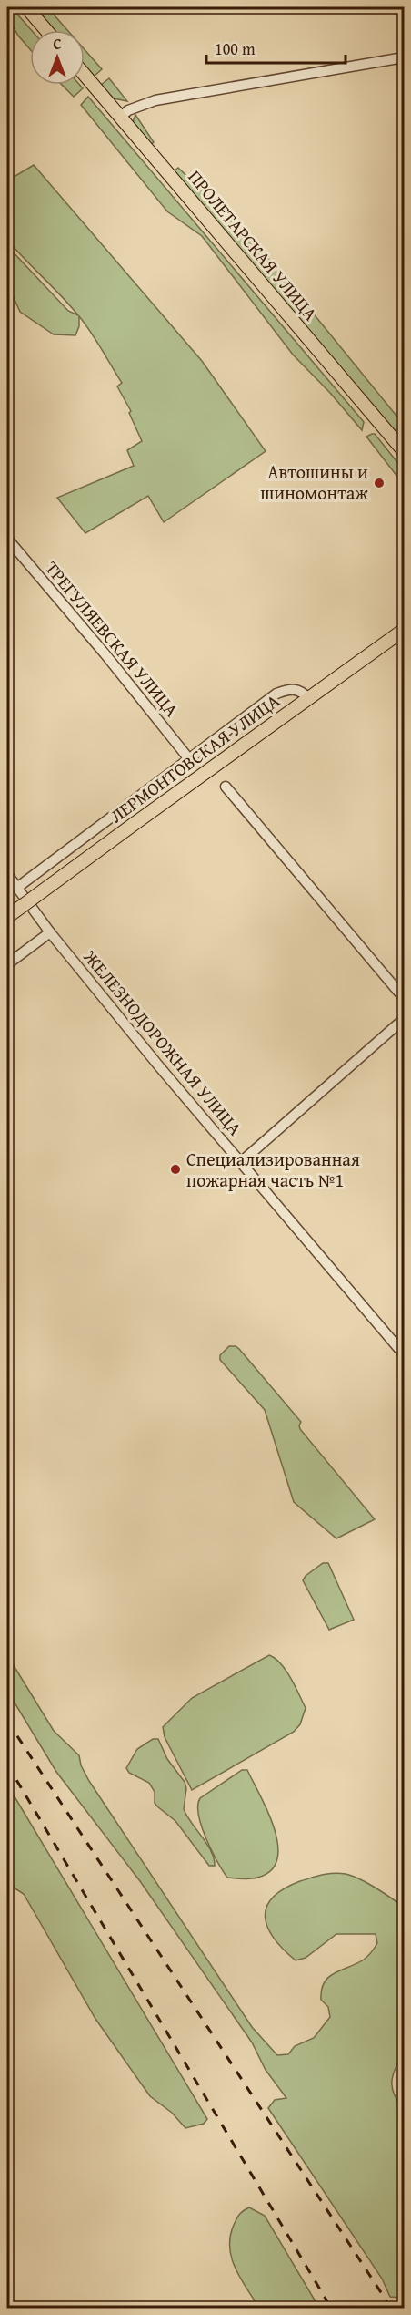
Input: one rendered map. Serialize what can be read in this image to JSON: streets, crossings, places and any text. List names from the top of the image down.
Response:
{
  "streets": {
    "main road": ["ПРОЛЕТАРСКАЯ УЛИЦА", "ЛЕРМОНТОВСКАЯ УЛИЦА"],
    "street": ["ТРЕГУЛЯЕВСКАЯ УЛИЦА", "ЖЕЛЕЗНОДОРОЖНАЯ УЛИЦА"]
  },
  "places": ["Автошины и шиномонтаж", "Специализированная пожарная часть №1"],
  "scale_bar": "100 m",
  "north": "top"
}
